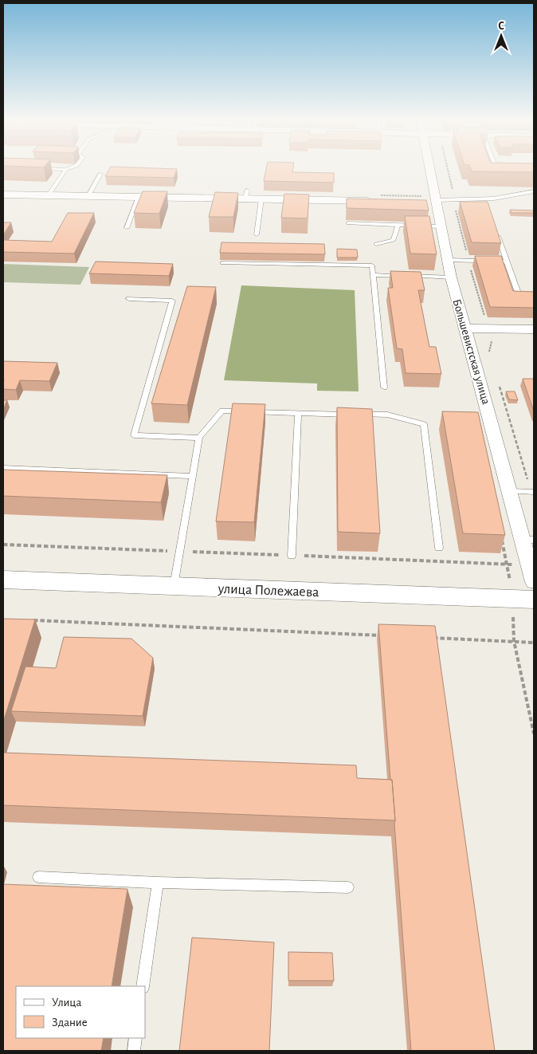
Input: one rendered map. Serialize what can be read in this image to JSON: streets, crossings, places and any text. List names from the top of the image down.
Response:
{
  "streets": {
    "main road": ["улица Полежаева"],
    "street": ["Большевистская улица"]
  },
  "legend": ["Улица", "Здание"],
  "north": "top"
}
